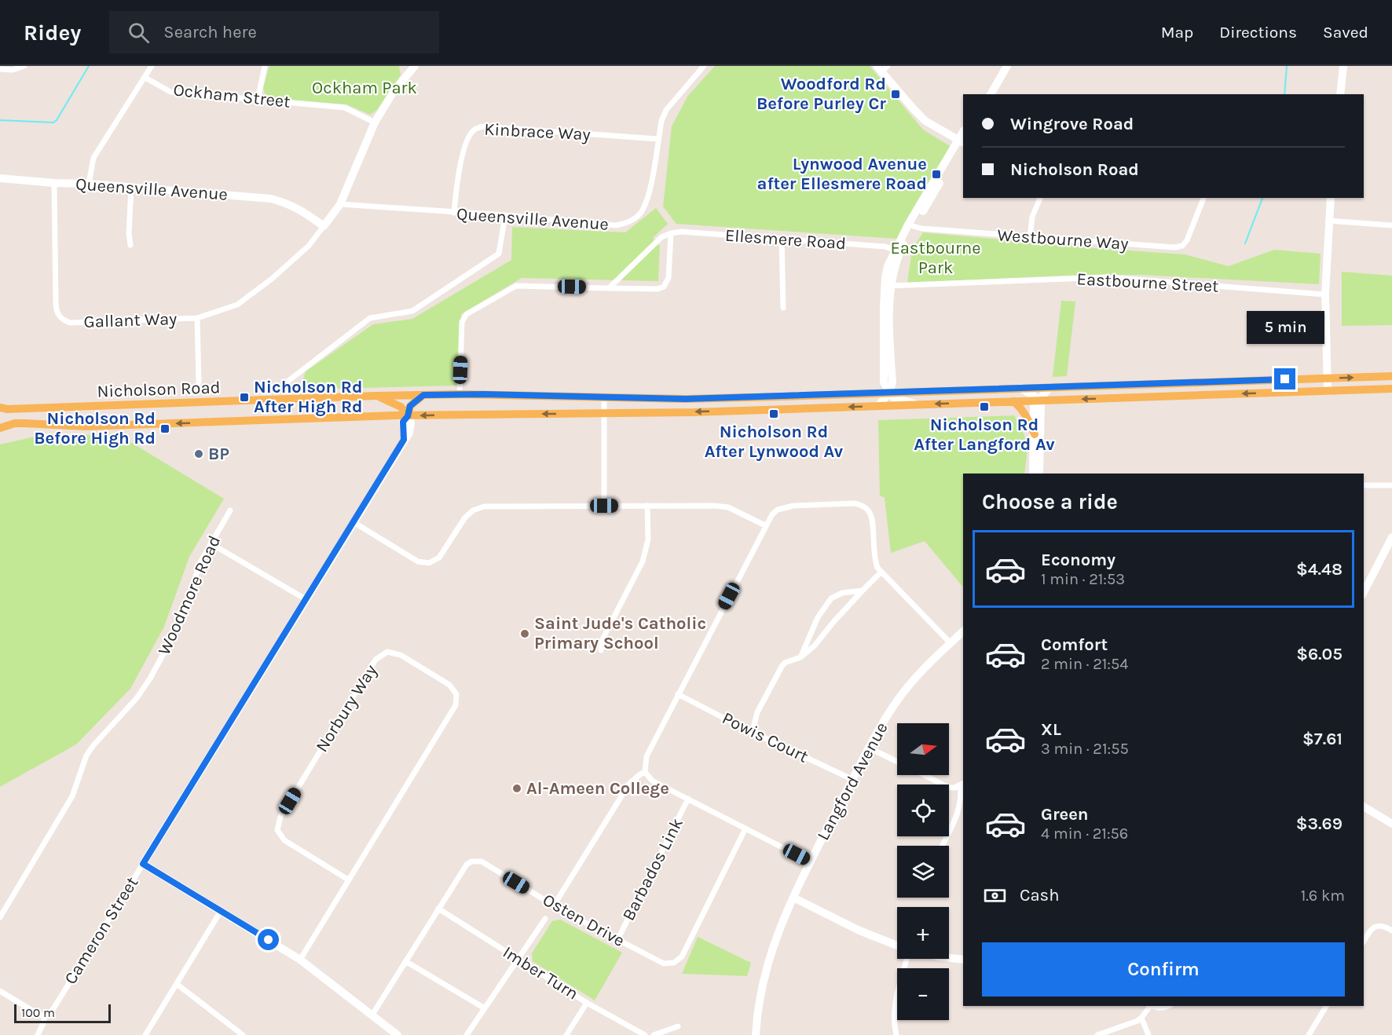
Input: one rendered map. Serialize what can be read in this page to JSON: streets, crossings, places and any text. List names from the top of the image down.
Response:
{
  "streets": {
    "main road": ["Nicholson Road"],
    "street": [
      "Ockham Street",
      "Kinbrace Way",
      "Queensville Avenue",
      "Ellesmere Road",
      "Westbourne Way",
      "Eastbourne Street",
      "Gallant Way",
      "Woodmore Road",
      "Norbury Way",
      "Powis Court",
      "Langford Avenue",
      "Barbados Link",
      "Osten Drive",
      "Cameron Street",
      "Imber Turn"
    ]
  },
  "crossings": [
    ["Kinbrace Way", "Queensville Avenue"],
    ["Queensville Avenue", "Gallant Way"],
    ["Nicholson Road", "Cameron Street"],
    ["Powis Court", "Langford Avenue"],
    ["Barbados Link", "Osten Drive"],
    ["Osten Drive", "Imber Turn"]
  ],
  "parks": ["Ockham Park", "Eastbourne Park"],
  "places": {
    "transit": [
      "Woodford Rd Before Purley Cr",
      "Lynwood Avenue after Ellesmere Road",
      "Nicholson Rd After High Rd",
      "Nicholson Rd After Langford Av",
      "Nicholson Rd After Lynwood Av",
      "Nicholson Rd Before High Rd"
    ],
    "other": ["BP", "Saint Jude's Catholic Primary School", "Al-Ameen College"]
  },
  "scale_bar": "100 m",
  "north": "right",
  "page": {
    "header": "Ridey",
    "search": "Search here",
    "nav": ["Map", "Directions", "Saved"],
    "banner": ["Wingrove Road", "Nicholson Road"],
    "bubble": "5 min",
    "heading": "Choose a ride",
    "list": [
      {
        "name": "Economy",
        "note": "1 min · 21:53",
        "value": "$4.48"
      },
      {
        "name": "Comfort",
        "note": "2 min · 21:54",
        "value": "$6.05"
      },
      {
        "name": "XL",
        "note": "3 min · 21:55",
        "value": "$7.61"
      },
      {
        "name": "Green",
        "note": "4 min · 21:56",
        "value": "$3.69"
      }
    ],
    "map_buttons": ["+", "−"],
    "pay": ["Cash", "1.6 km"],
    "buttons": "Confirm",
    "scale": "100 m"
  }
}
